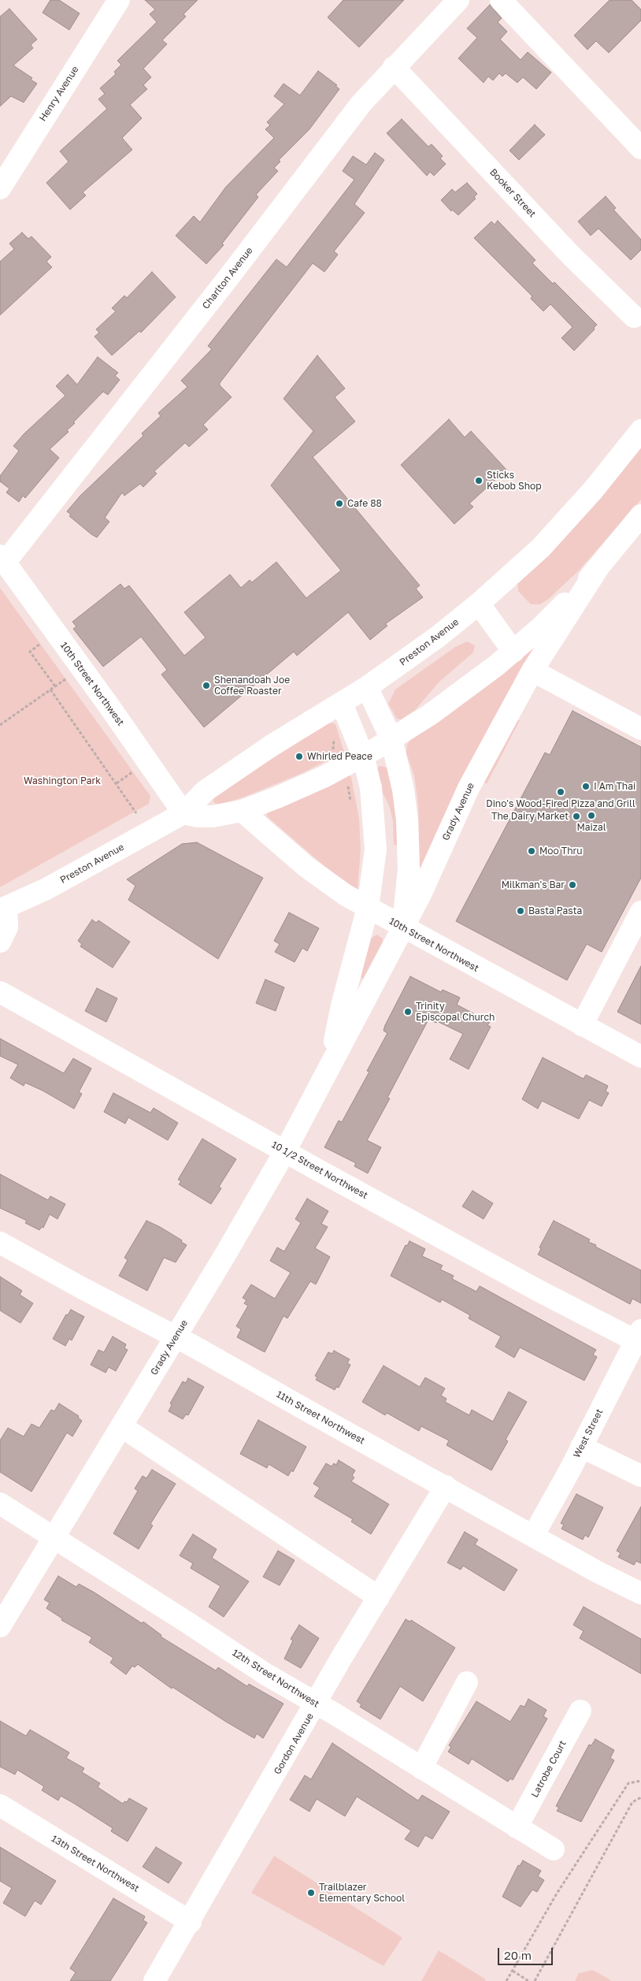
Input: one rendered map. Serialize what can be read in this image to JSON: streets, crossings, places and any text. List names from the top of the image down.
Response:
{
  "streets": {
    "street": [
      "Henry Avenue",
      "Booker Street",
      "Charlton Avenue",
      "Preston Avenue",
      "10th Street Northwest",
      "Grady Avenue",
      "10 1/2 Street Northwest",
      "11th Street Northwest",
      "West Street",
      "12th Street Northwest",
      "Gordon Avenue",
      "Latrobe Court",
      "13th Street Northwest"
    ]
  },
  "crossings": [
    ["Booker Street", "Charlton Avenue"],
    ["Charlton Avenue", "10th Street Northwest"],
    ["Preston Avenue", "10th Street Northwest"],
    ["Preston Avenue", "Grady Avenue"],
    ["10th Street Northwest", "Grady Avenue"],
    ["Grady Avenue", "10 1/2 Street Northwest"],
    ["Grady Avenue", "11th Street Northwest"],
    ["Grady Avenue", "12th Street Northwest"],
    ["10 1/2 Street Northwest", "West Street"],
    ["11th Street Northwest", "West Street"],
    ["11th Street Northwest", "Gordon Avenue"],
    ["12th Street Northwest", "Gordon Avenue"],
    ["12th Street Northwest", "Latrobe Court"],
    ["Gordon Avenue", "13th Street Northwest"]
  ],
  "parks": ["Washington Park"],
  "places": [
    "Sticks Kebob Shop",
    "Cafe 88",
    "Shenandoah Joe Coffee Roaster",
    "Whirled Peace",
    "I Am Thai",
    "Dino's Wood-Fired Pizza and Grill",
    "Maizal",
    "The Dairy Market",
    "Moo Thru",
    "Milkman's Bar",
    "Basta Pasta",
    "Trinity Episcopal Church",
    "Trailblazer Elementary School"
  ],
  "scale_bar": "20 m"
}
